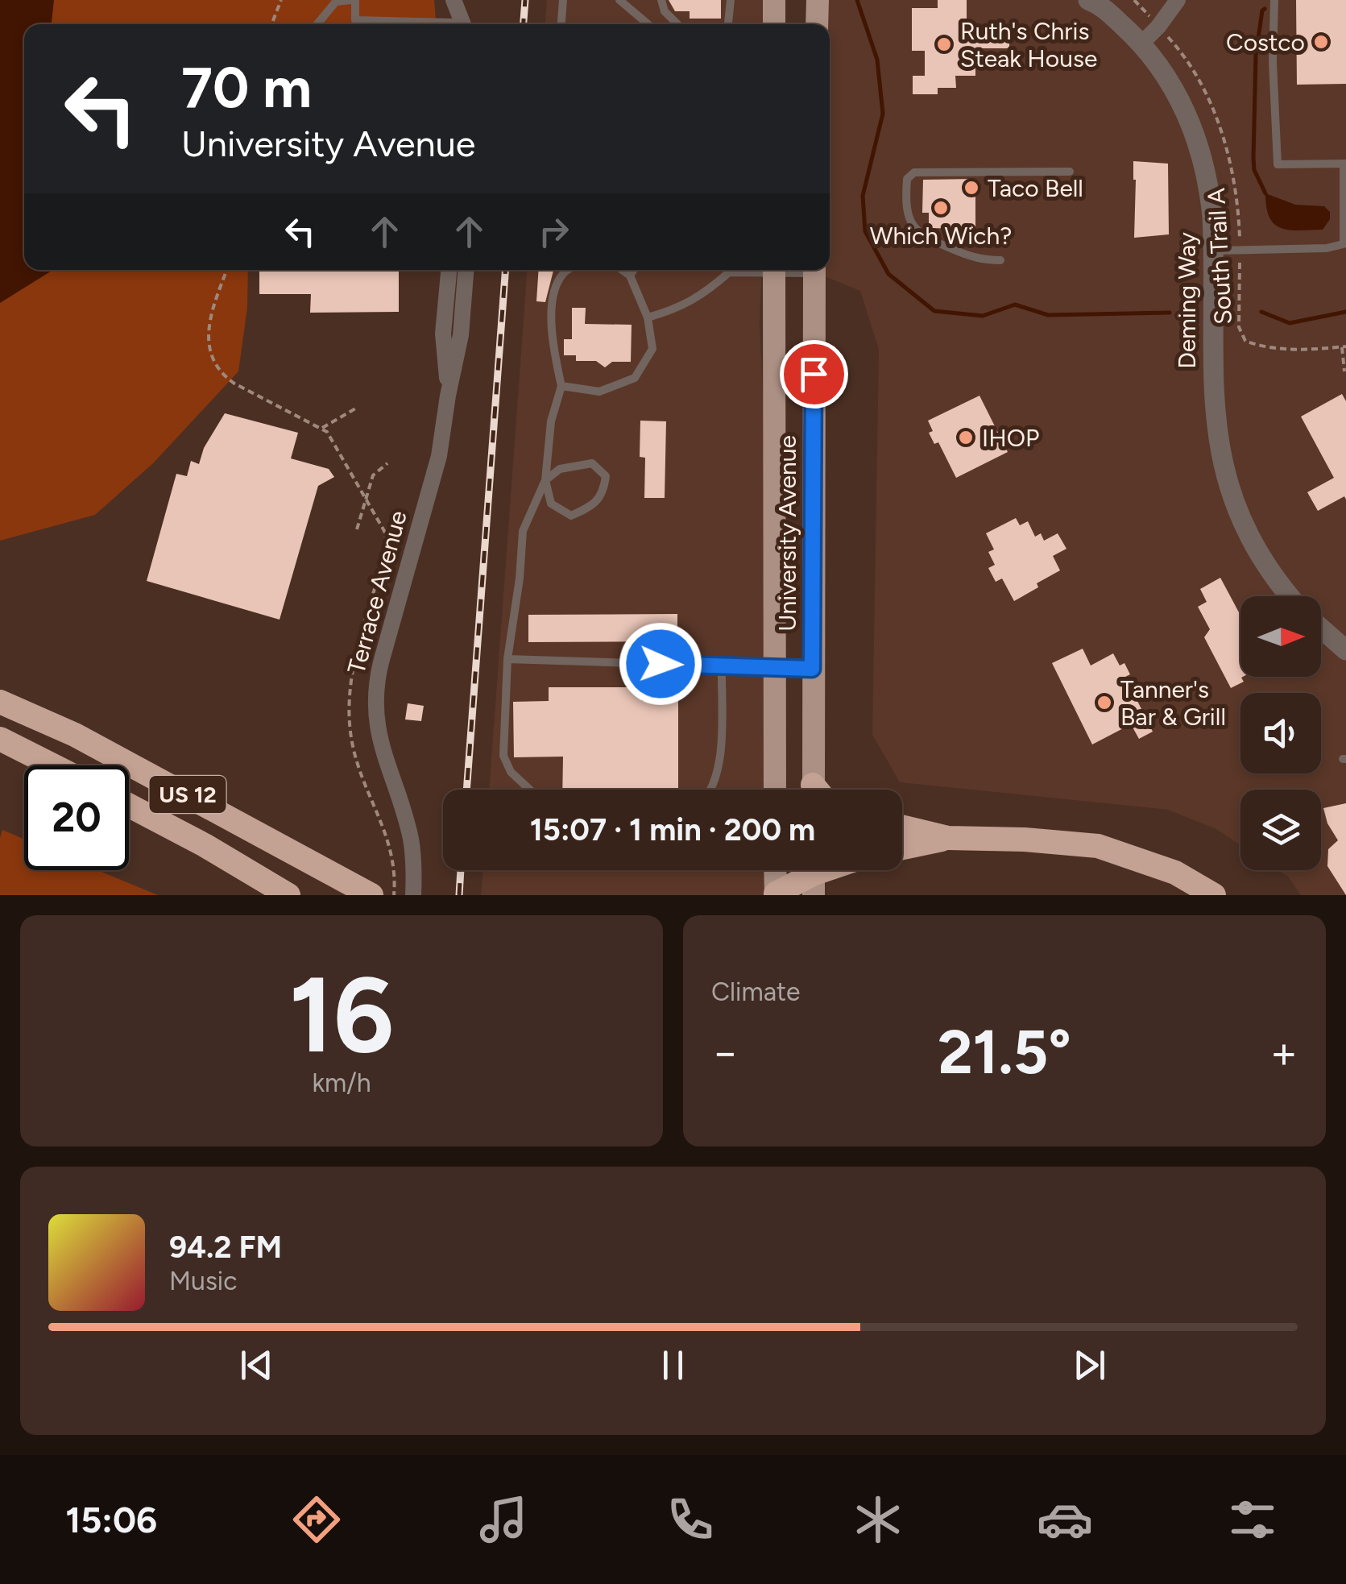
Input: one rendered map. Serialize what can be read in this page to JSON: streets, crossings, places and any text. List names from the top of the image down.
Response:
{
  "streets": {
    "highway": ["US 12"],
    "main road": ["University Avenue"],
    "street": ["Deming Way", "Terrace Avenue"],
    "path": ["South Trail A"]
  },
  "places": [
    "Costco",
    "Ruth's Chris Steak House",
    "Taco Bell",
    "Which Wich?",
    "IHOP",
    "Tanner's Bar & Grill"
  ],
  "north": "right",
  "page": {
    "turn": ["70 m", "University Avenue"],
    "limit": "20",
    "trip": "15:07 · 1 min · 200 m",
    "tile": [
      ["16", "km/h"],
      "Climate"
    ],
    "heat": ["−", "21.5°", "+"],
    "song": ["94.2 FM", "Music"],
    "tabs": "15:06"
  }
}
